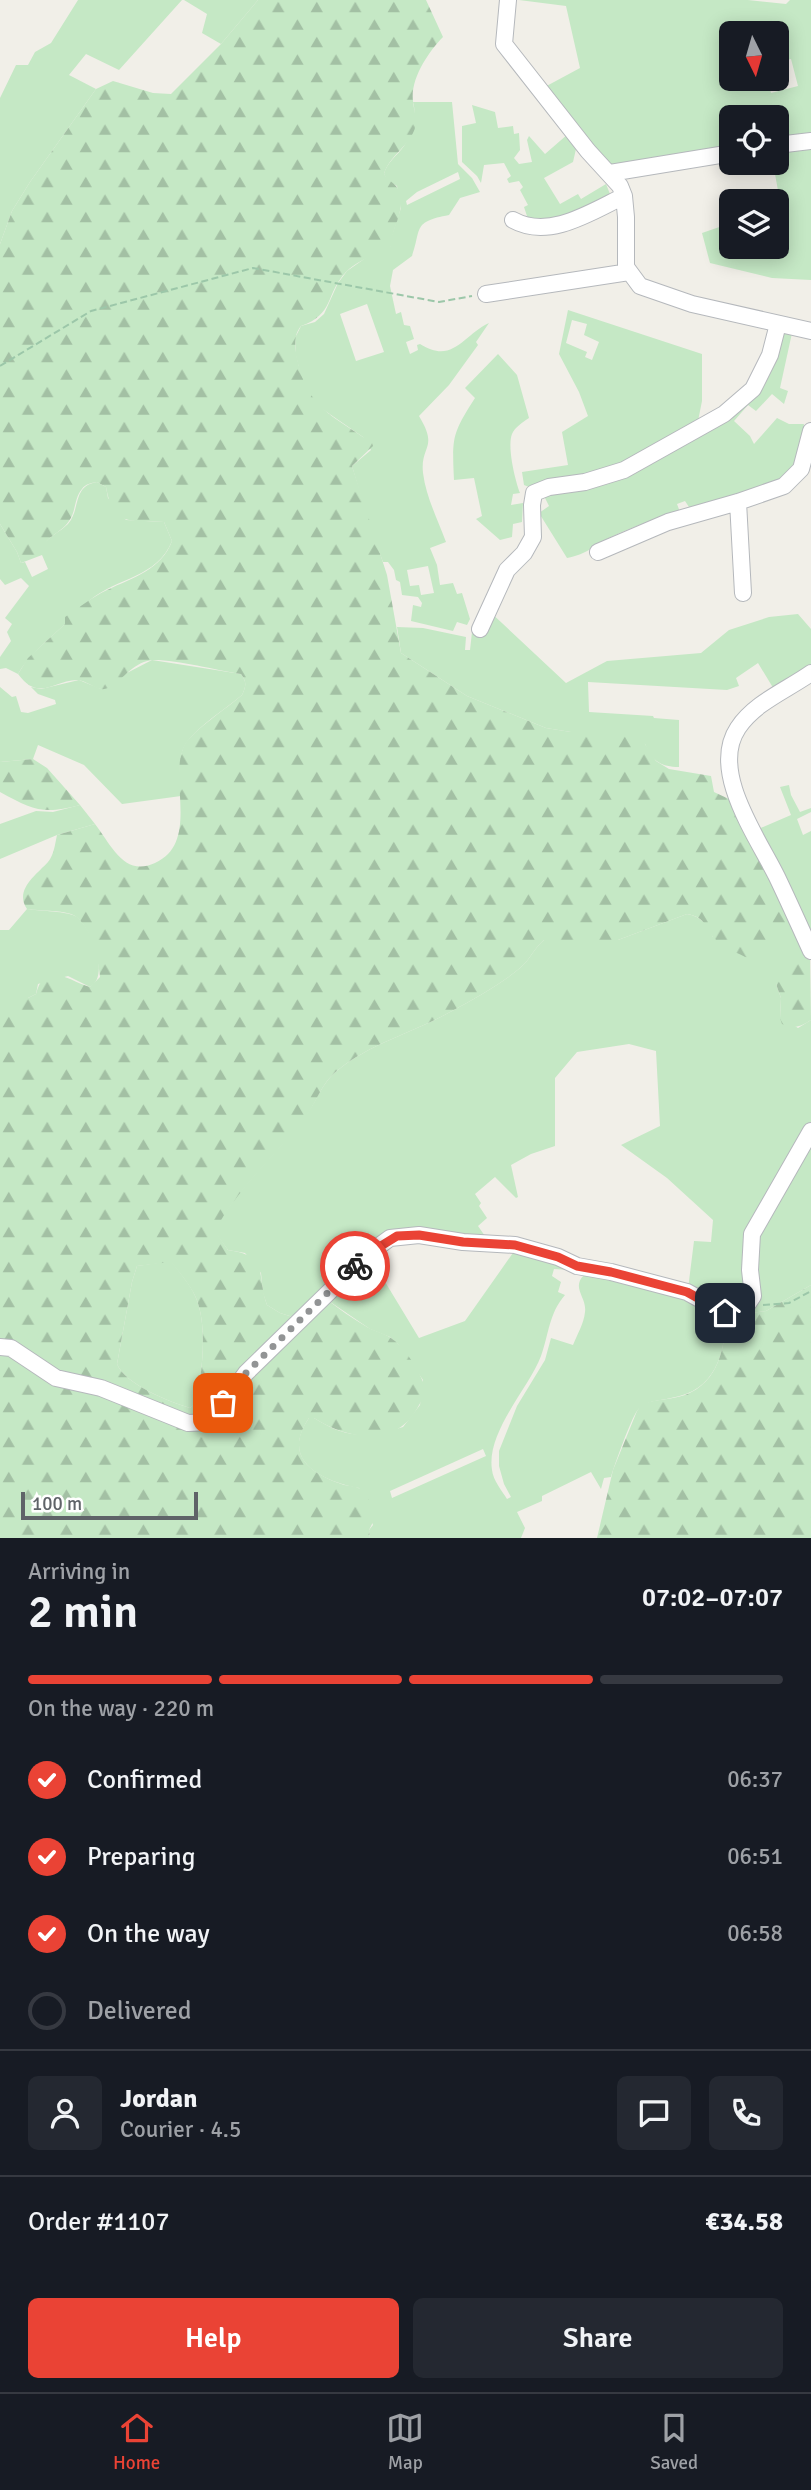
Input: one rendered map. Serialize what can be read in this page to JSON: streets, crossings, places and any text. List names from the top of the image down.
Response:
{
  "scale_bar": "100 m",
  "north": "bottom",
  "page": {
    "scale": "100 m",
    "heading": ["2 min", "Arriving in", "07:02–07:07"],
    "panel": [
      "Jordan",
      "Courier · 4.5",
      "Order #1107",
      "€34.58"
    ],
    "bar": "On the way · 220 m",
    "list": [
      ["Confirmed", "06:37"],
      ["Preparing", "06:51"],
      ["On the way", "06:58"],
      "Delivered"
    ],
    "buttons": ["Help", "Share"],
    "tabs": ["Home", "Map", "Saved"]
  }
}
